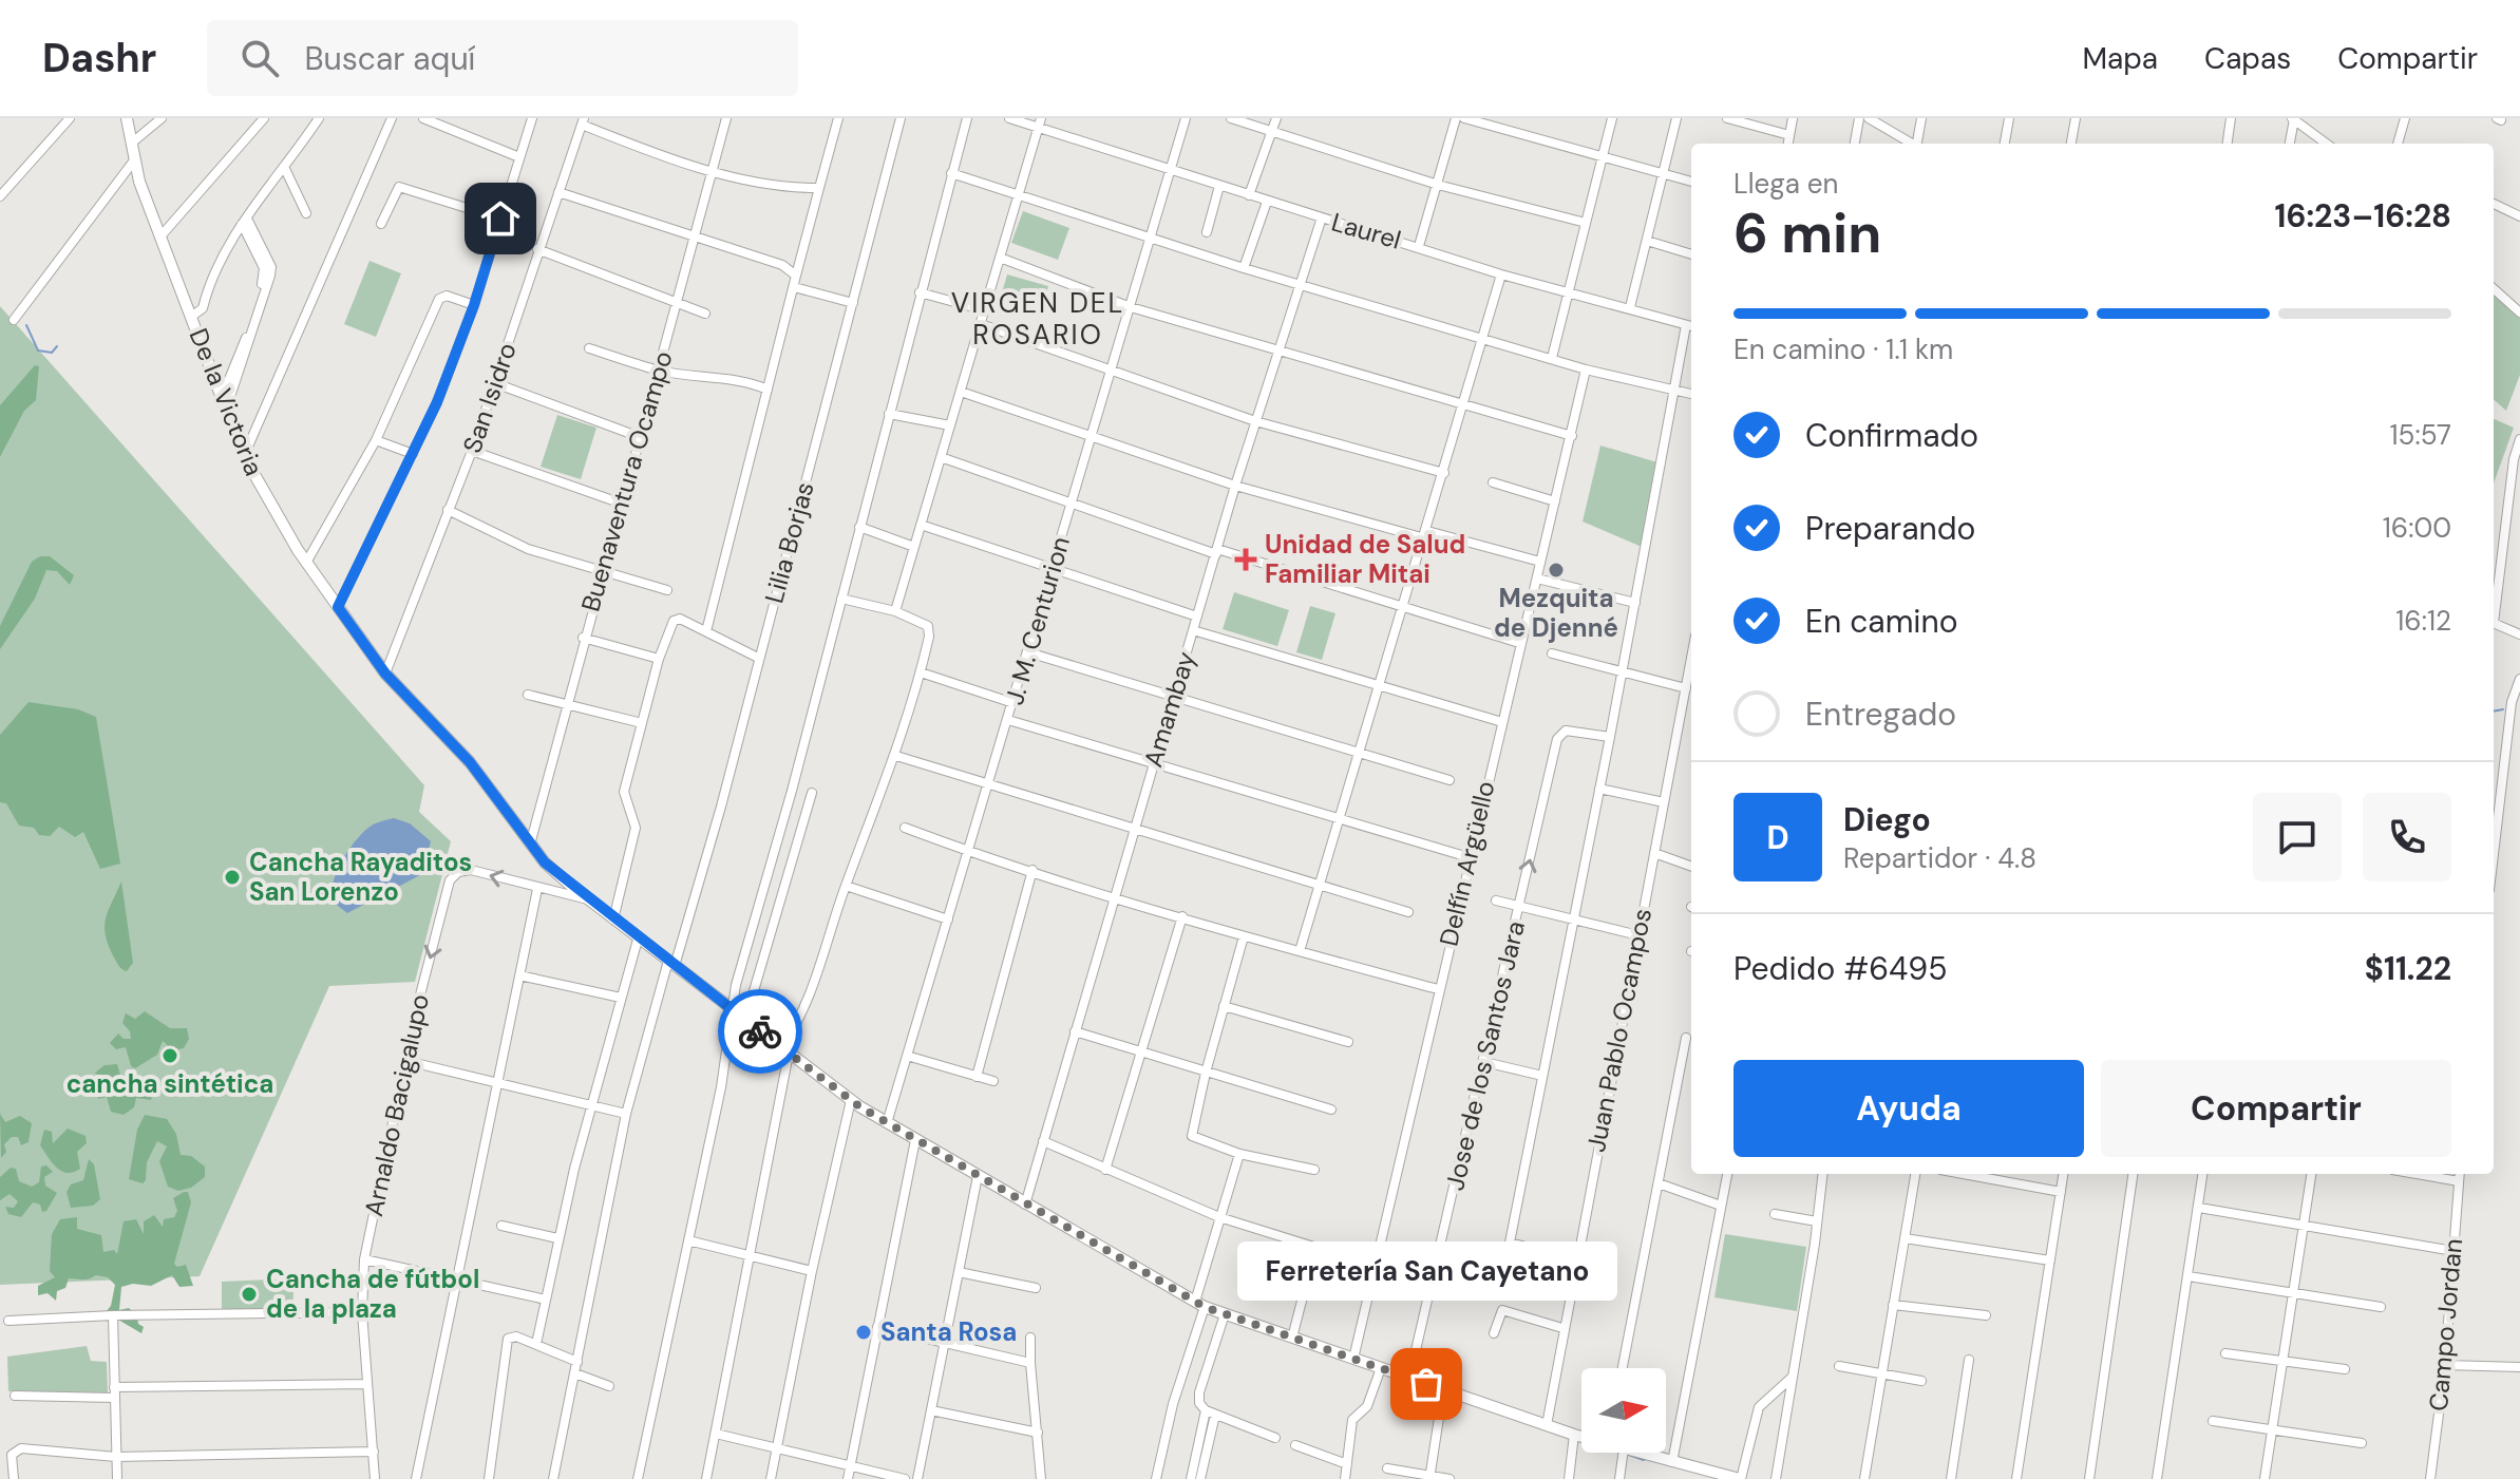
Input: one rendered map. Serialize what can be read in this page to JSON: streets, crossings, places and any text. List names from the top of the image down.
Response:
{
  "streets": {
    "main road": ["De la Victoria"],
    "street": [
      "Laurel",
      "San Isidro",
      "Buenaventura Ocampo",
      "Lilia Borjas",
      "J. M. Centurion",
      "Amambay",
      "Delfín Argüello",
      "Juan Pablo Ocampos",
      "Jose de los Santos Jara",
      "Arnaldo Bacigalupo",
      "Campo Jordan"
    ]
  },
  "crossings": [
    ["Laurel", "J. M. Centurion"],
    ["Laurel", "Amambay"],
    ["San Isidro", "De la Victoria"],
    ["De la Victoria", "Buenaventura Ocampo"],
    ["De la Victoria", "Lilia Borjas"],
    ["De la Victoria", "J. M. Centurion"],
    ["De la Victoria", "Amambay"],
    ["De la Victoria", "Delfín Argüello"],
    ["De la Victoria", "Juan Pablo Ocampos"],
    ["De la Victoria", "Jose de los Santos Jara"],
    ["De la Victoria", "Arnaldo Bacigalupo"]
  ],
  "districts": ["VIRGEN DEL ROSARIO"],
  "places": {
    "health": ["Unidad de Salud Familiar Mitai"],
    "other": [
      "Mezquita de Djenné",
      "Cancha Rayaditos San Lorenzo",
      "cancha sintética",
      "Cancha de fútbol de la plaza",
      "Santa Rosa",
      "Ferretería San Cayetano"
    ]
  },
  "north": "right",
  "page": {
    "header": "Dashr",
    "search": "Buscar aquí",
    "nav": ["Mapa", "Capas", "Compartir"],
    "heading": ["6 min", "Llega en", "16:23–16:28"],
    "panel": [
      "Diego",
      "Repartidor · 4.8",
      "Pedido #6495",
      "$11.22"
    ],
    "bar": "En camino · 1.1 km",
    "list": [
      ["Confirmado", "15:57"],
      ["Preparando", "16:00"],
      ["En camino", "16:12"],
      "Entregado"
    ],
    "round": "D",
    "buttons": ["Ayuda", "Compartir"],
    "bubble": "Ferretería San Cayetano"
  }
}
